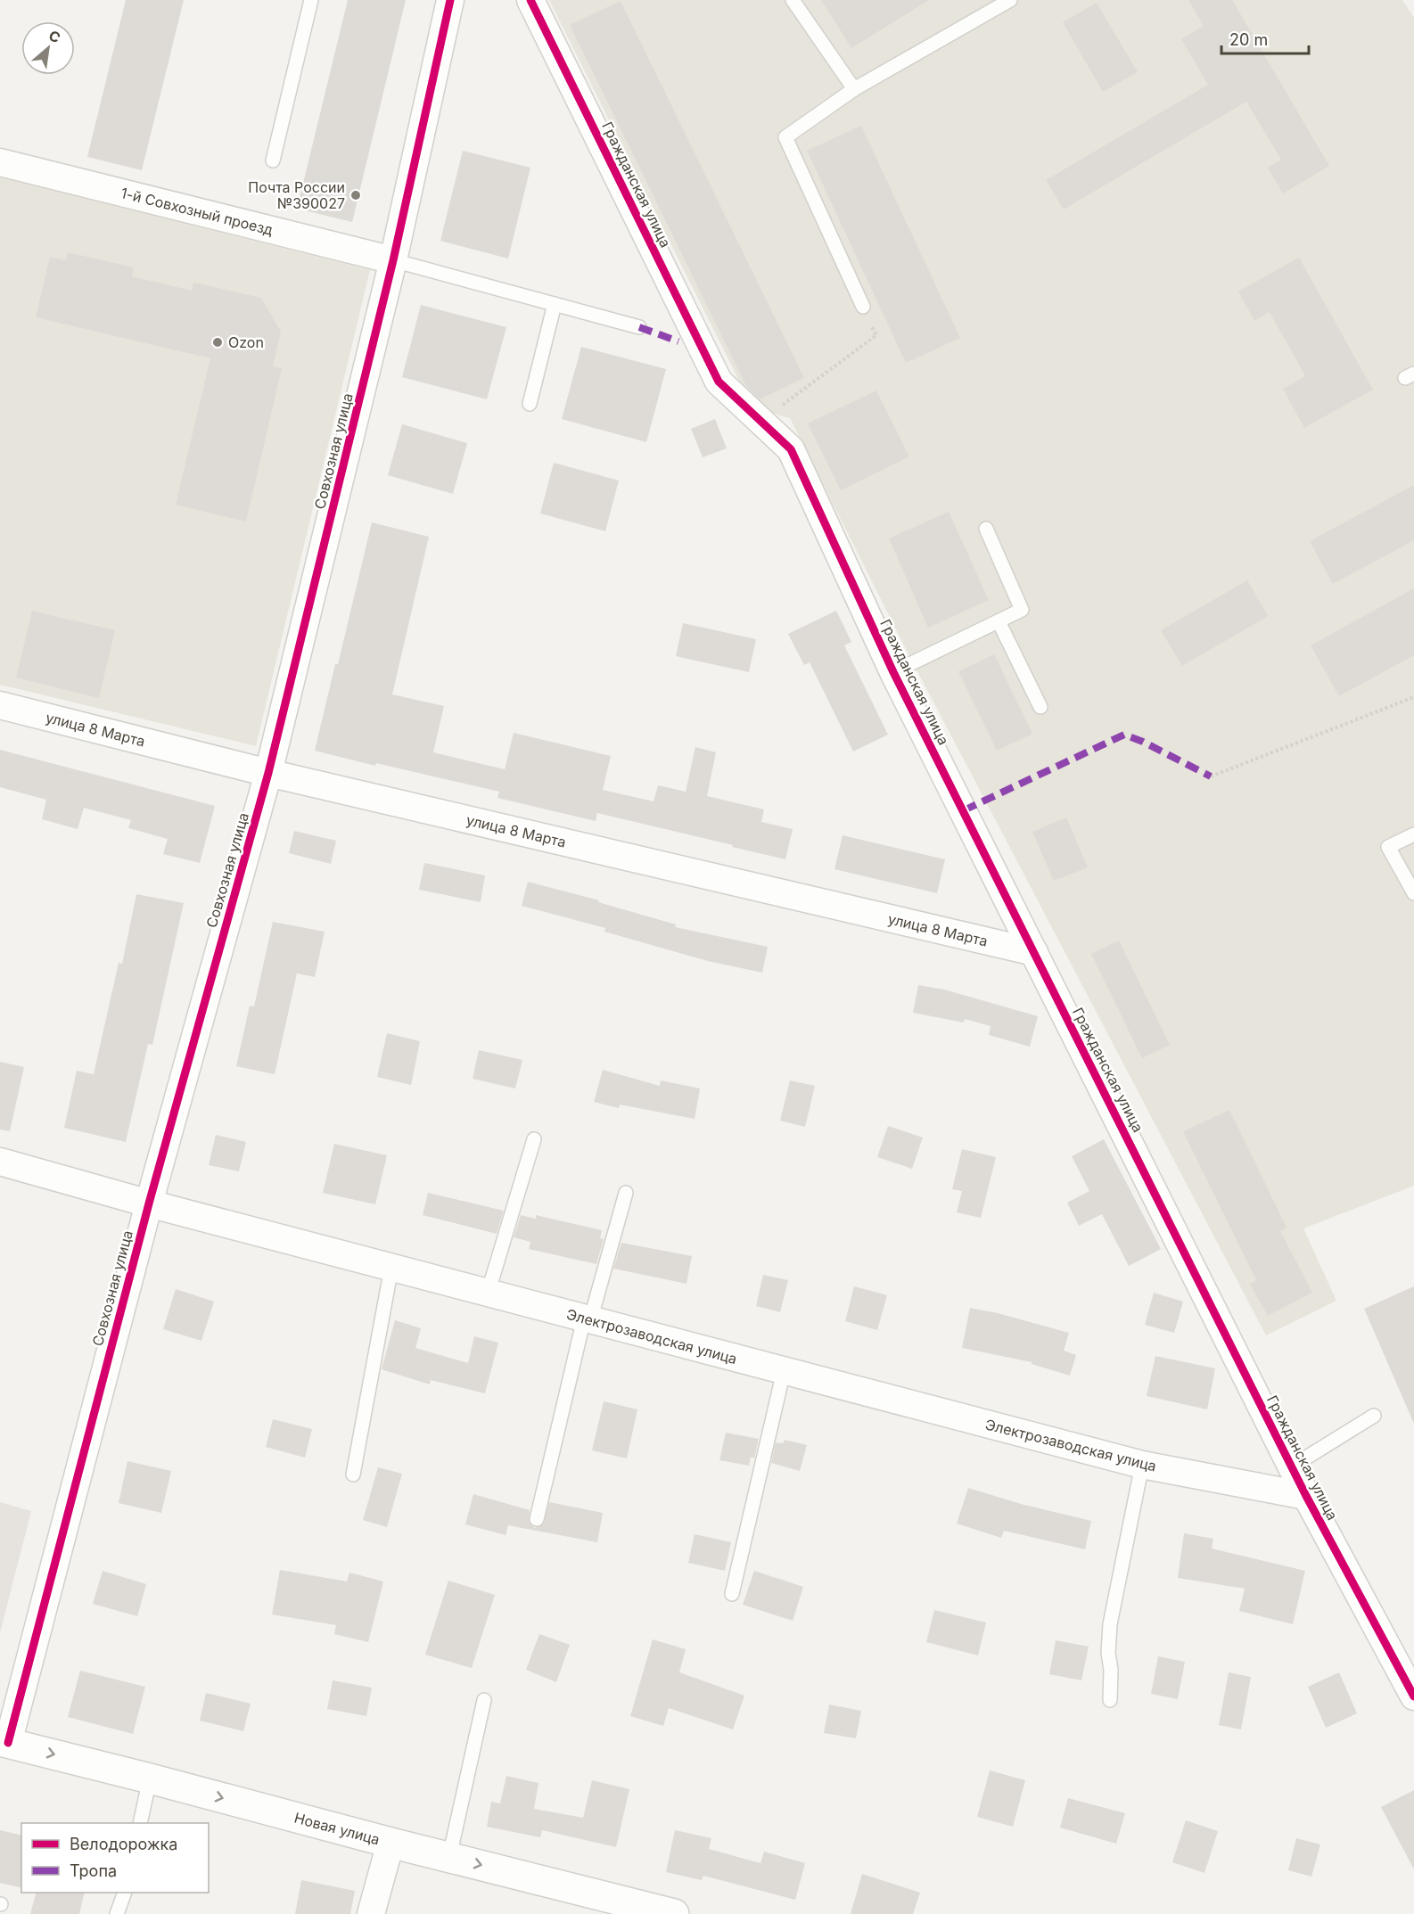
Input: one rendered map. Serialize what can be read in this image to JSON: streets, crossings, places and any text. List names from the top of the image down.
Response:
{
  "streets": {
    "street": [
      "Гражданская улица",
      "1-й Совхозный проезд",
      "Совхозная улица",
      "улица 8 Марта",
      "Электрозаводская улица",
      "Новая улица"
    ]
  },
  "crossings": [
    ["Гражданская улица", "улица 8 Марта"],
    ["Гражданская улица", "Электрозаводская улица"],
    ["1-й Совхозный проезд", "Совхозная улица"],
    ["Совхозная улица", "улица 8 Марта"],
    ["Совхозная улица", "Электрозаводская улица"],
    ["Совхозная улица", "Новая улица"]
  ],
  "one_way": ["Новая улица"],
  "places": ["Почта России №390027", "Ozon"],
  "legend": ["Велодорожка", "Тропа"],
  "scale_bar": "20 m",
  "north": "top right"
}
